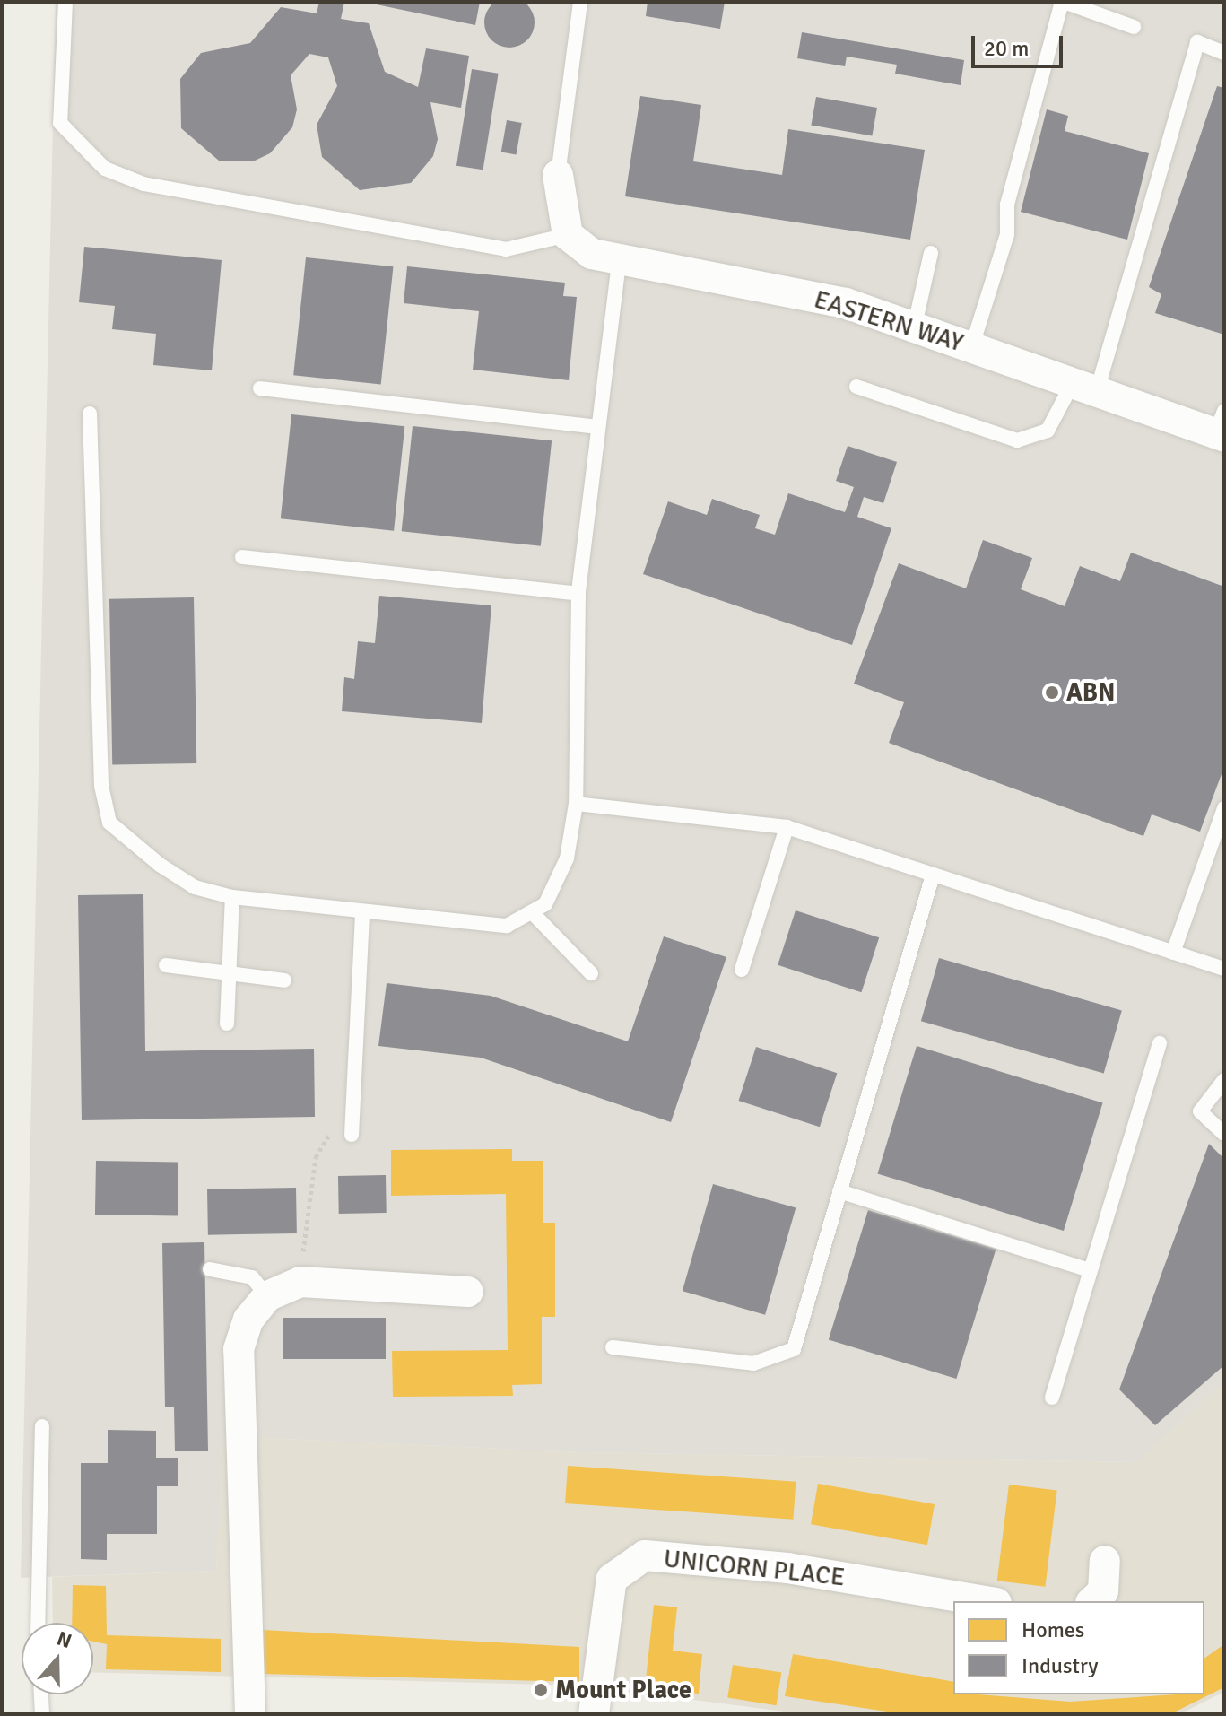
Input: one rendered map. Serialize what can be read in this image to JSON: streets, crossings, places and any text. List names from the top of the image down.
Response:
{
  "streets": {
    "street": ["EASTERN WAY", "UNICORN PLACE"]
  },
  "places": ["ABN", "Mount Place"],
  "legend": ["Homes", "Industry"],
  "scale_bar": "20 m",
  "north": "top"
}
